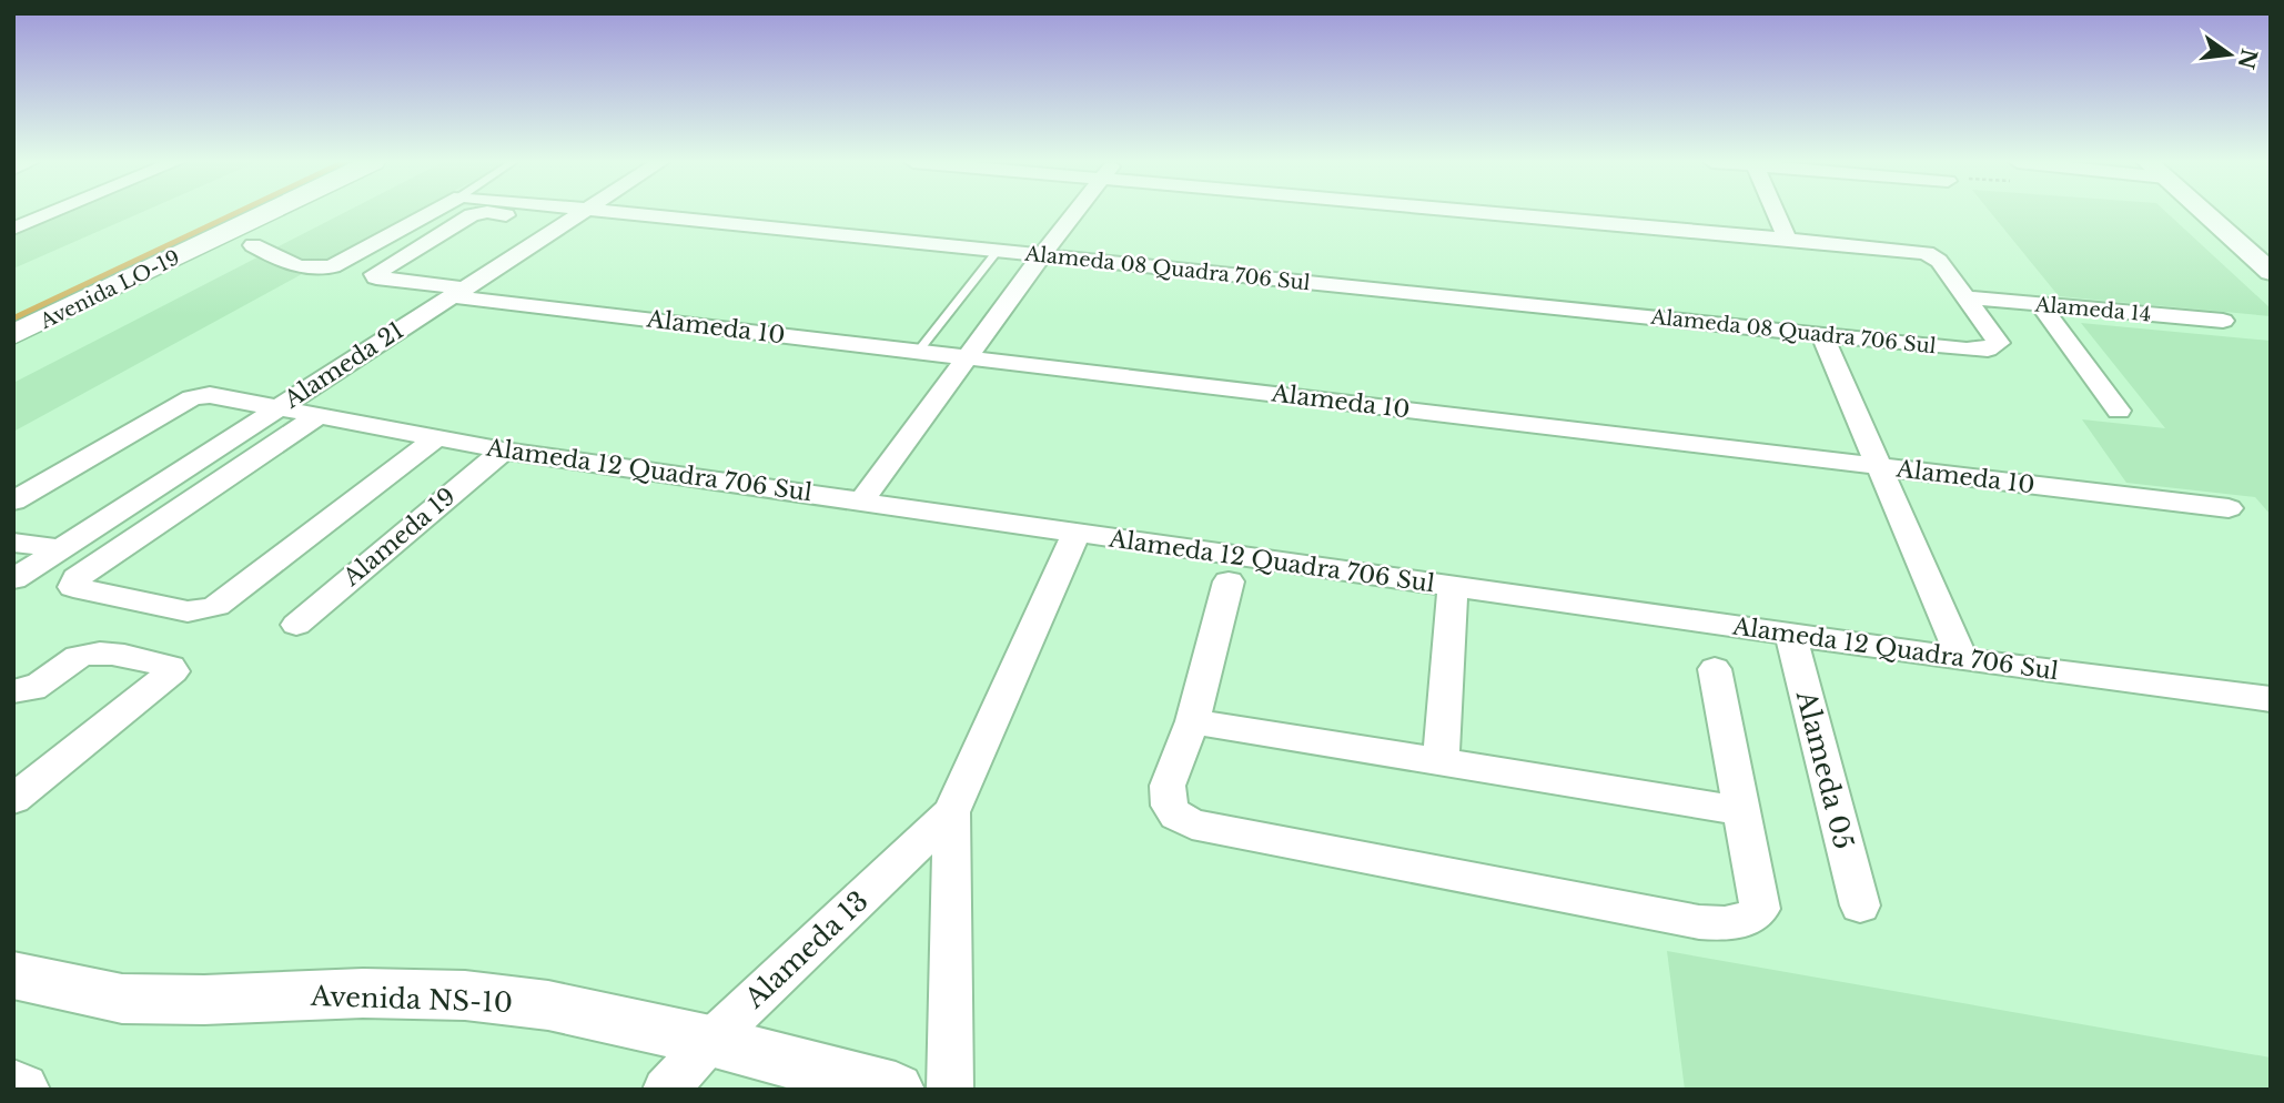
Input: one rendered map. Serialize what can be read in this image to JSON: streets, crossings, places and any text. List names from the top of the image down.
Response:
{
  "streets": {
    "main road": ["Avenida LO-19"],
    "street": [
      "Alameda 08 Quadra 706 Sul",
      "Alameda 14",
      "Alameda 10",
      "Alameda 21",
      "Alameda 12 Quadra 706 Sul",
      "Alameda 19",
      "Alameda 05",
      "Alameda 13",
      "Avenida NS-10"
    ]
  },
  "crossings": [
    ["Alameda 08 Quadra 706 Sul", "Alameda 10"],
    ["Alameda 08 Quadra 706 Sul", "Alameda 21"],
    ["Alameda 10", "Alameda 21"],
    ["Alameda 21", "Alameda 12 Quadra 706 Sul"],
    ["Alameda 12 Quadra 706 Sul", "Alameda 19"],
    ["Alameda 12 Quadra 706 Sul", "Alameda 05"],
    ["Alameda 12 Quadra 706 Sul", "Alameda 13"],
    ["Alameda 13", "Avenida NS-10"]
  ],
  "north": "right"
}
